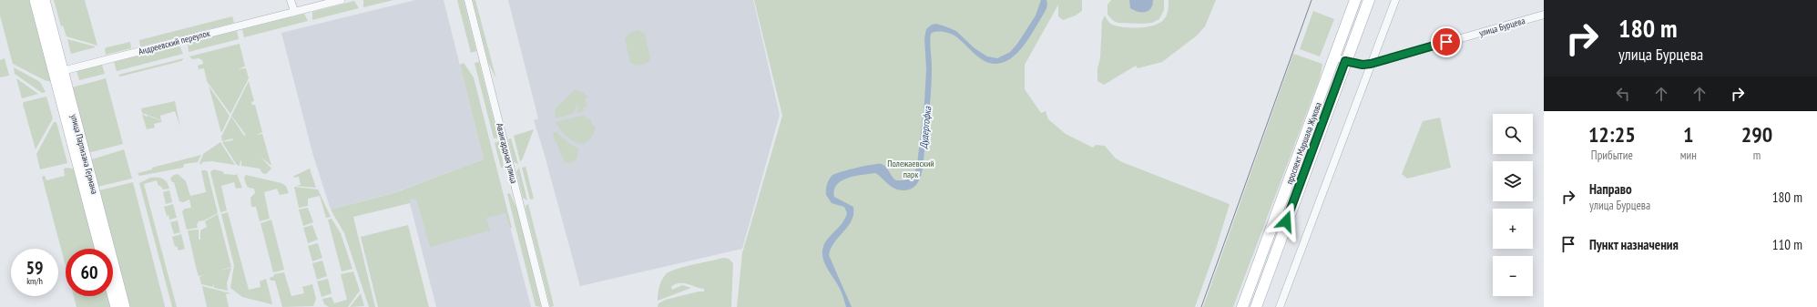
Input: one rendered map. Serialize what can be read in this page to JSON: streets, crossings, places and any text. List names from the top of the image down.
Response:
{
  "streets": {
    "main road": ["проспект Маршала Жукова", "улица Партизана Германа"],
    "street": ["улица Бурцева", "Андреевский переулок", "Авангардная улица"]
  },
  "crossings": [
    ["улица Бурцева", "проспект Маршала Жукова"],
    ["Андреевский переулок", "улица Партизана Германа"]
  ],
  "water": ["Дудергофка"],
  "parks": ["Полежаевский парк"],
  "page": {
    "turn": ["180 m", "улица Бурцева"],
    "eta": [
      "12:25",
      "Прибытие",
      "1",
      "мин",
      "290",
      "m"
    ],
    "map_buttons": ["+", "−"],
    "list": [
      {
        "name": "Направо",
        "note": "улица Бурцева",
        "value": "180 m"
      },
      {
        "name": "Пункт назначения",
        "value": "110 m"
      }
    ],
    "speed": "59 km/h",
    "limit": "60"
  }
}
